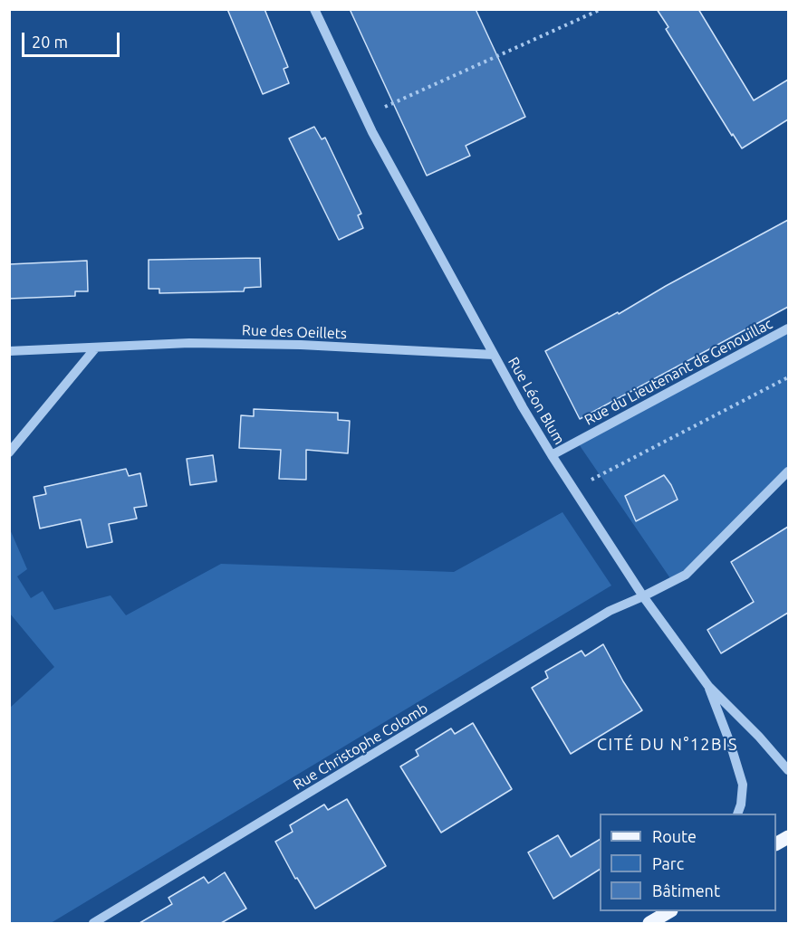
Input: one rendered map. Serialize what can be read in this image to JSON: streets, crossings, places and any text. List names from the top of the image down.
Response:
{
  "streets": {
    "street": [
      "Rue des Oeillets",
      "Rue du Lieutenant de Genouillac",
      "Rue Léon Blum",
      "Rue Christophe Colomb"
    ]
  },
  "crossings": [
    ["Rue des Oeillets", "Rue Léon Blum"],
    ["Rue du Lieutenant de Genouillac", "Rue Léon Blum"],
    ["Rue Léon Blum", "Rue Christophe Colomb"]
  ],
  "districts": ["CITÉ DU N°12BIS"],
  "legend": ["Route", "Parc", "Bâtiment"],
  "scale_bar": "20 m"
}
